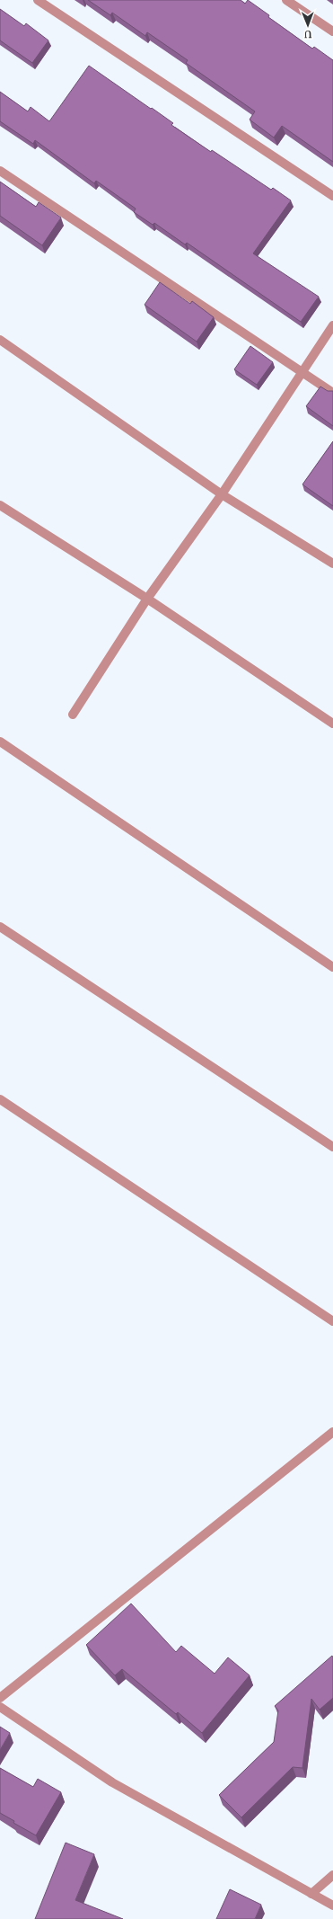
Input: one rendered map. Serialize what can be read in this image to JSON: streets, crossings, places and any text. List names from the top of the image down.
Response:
{
  "north": "bottom"
}
